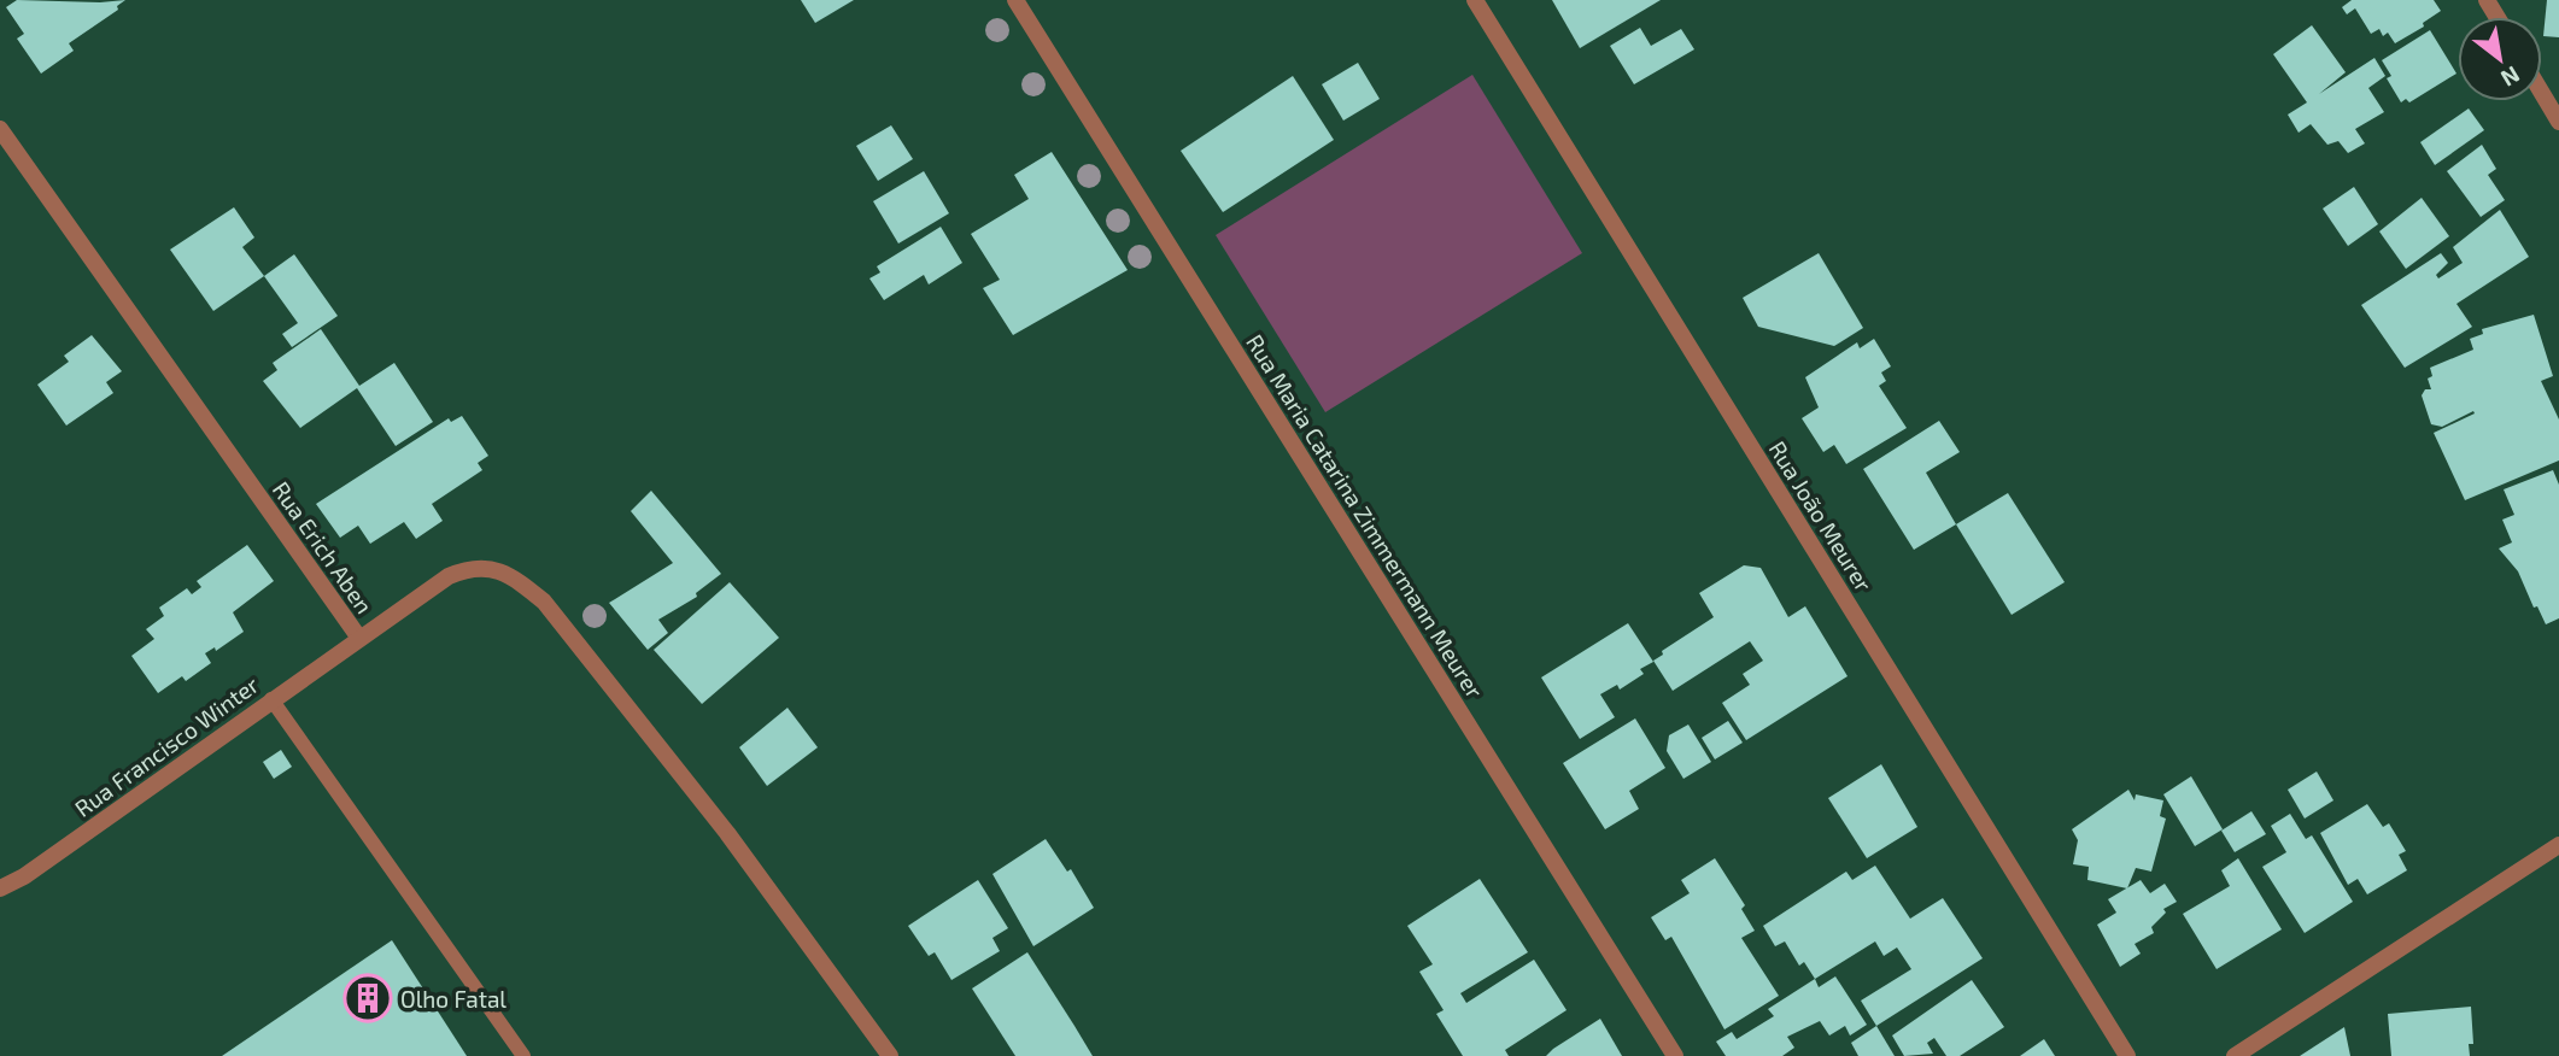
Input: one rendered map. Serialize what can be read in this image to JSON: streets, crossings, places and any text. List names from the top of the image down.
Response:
{
  "streets": {
    "street": [
      "Rua Maria Catarina Zimmermann Meurer",
      "Rua João Meurer",
      "Rua Erich Aben",
      "Rua Francisco Winter"
    ]
  },
  "crossings": [
    ["Rua Erich Aben", "Rua Francisco Winter"]
  ],
  "places": {
    "building": ["Olho Fatal"]
  },
  "north": "bottom right"
}
